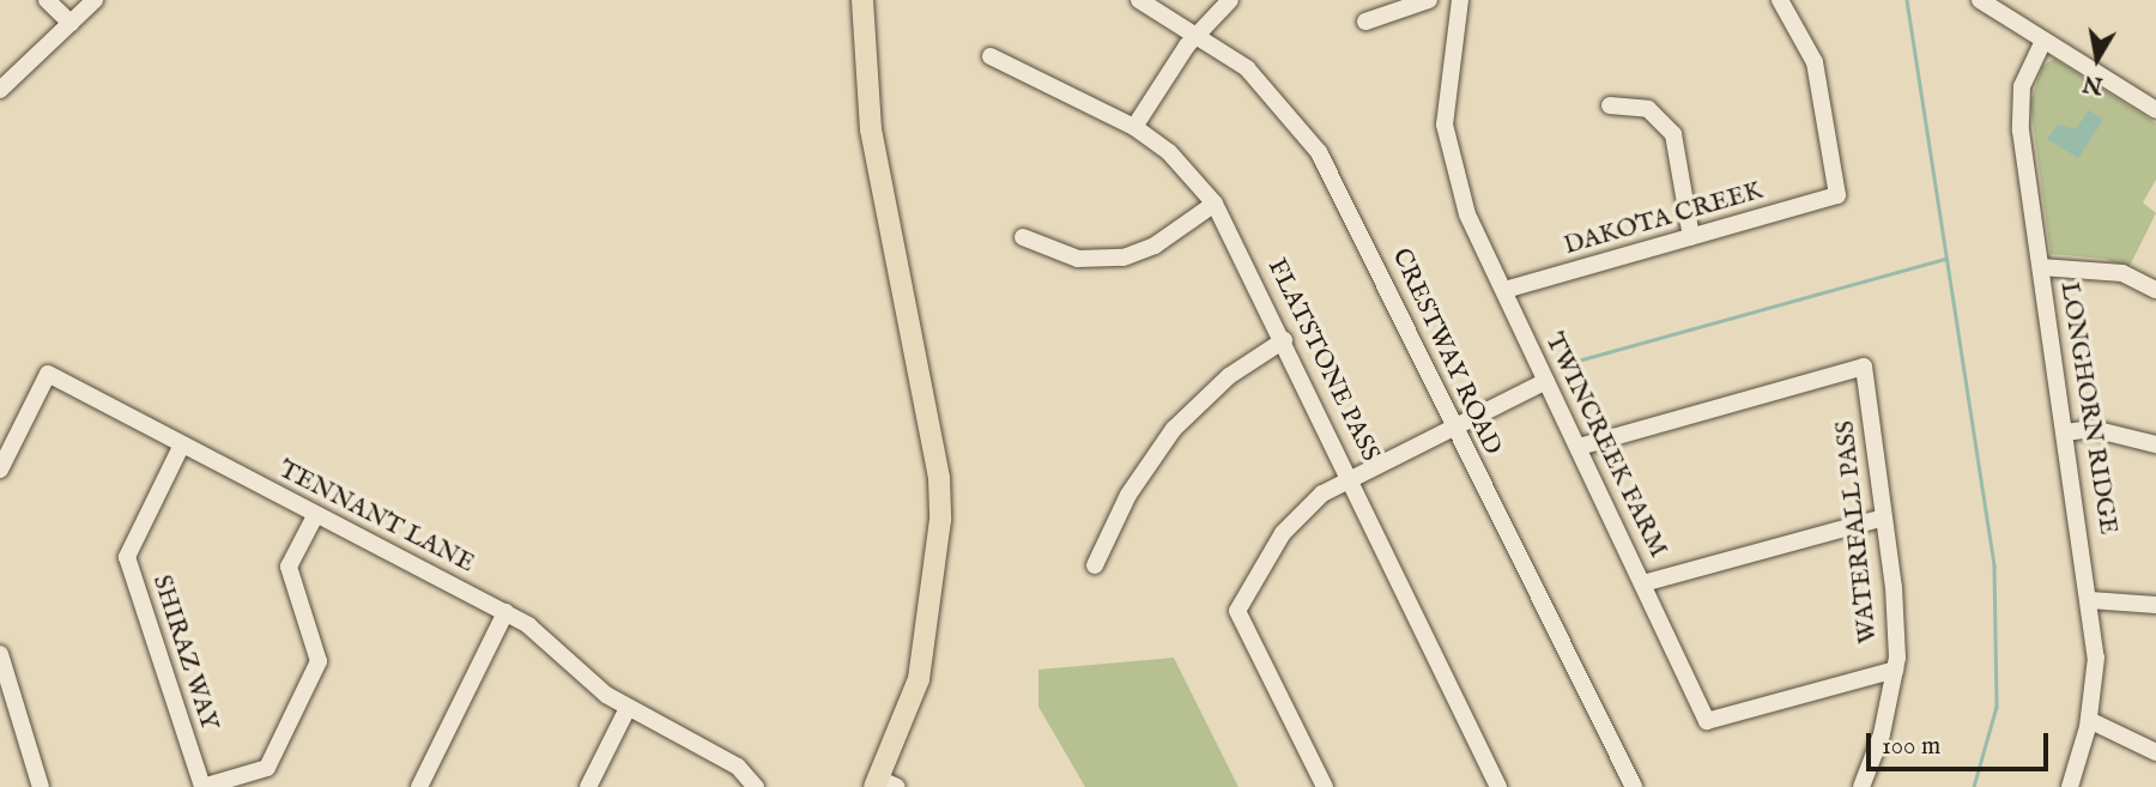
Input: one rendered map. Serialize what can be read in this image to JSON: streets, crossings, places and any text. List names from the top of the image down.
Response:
{
  "streets": {
    "street": [
      "DAKOTA CREEK",
      "CRESTWAY ROAD",
      "FLATSTONE PASS",
      "LONGHORN RIDGE",
      "TWINCREEK FARM",
      "TENNANT LANE",
      "WATERFALL PASS",
      "SHIRAZ WAY"
    ]
  },
  "crossings": [
    ["DAKOTA CREEK", "TWINCREEK FARM"],
    ["TWINCREEK FARM", "WATERFALL PASS"],
    ["TENNANT LANE", "SHIRAZ WAY"]
  ],
  "scale_bar": "100 m",
  "north": "bottom"
}
